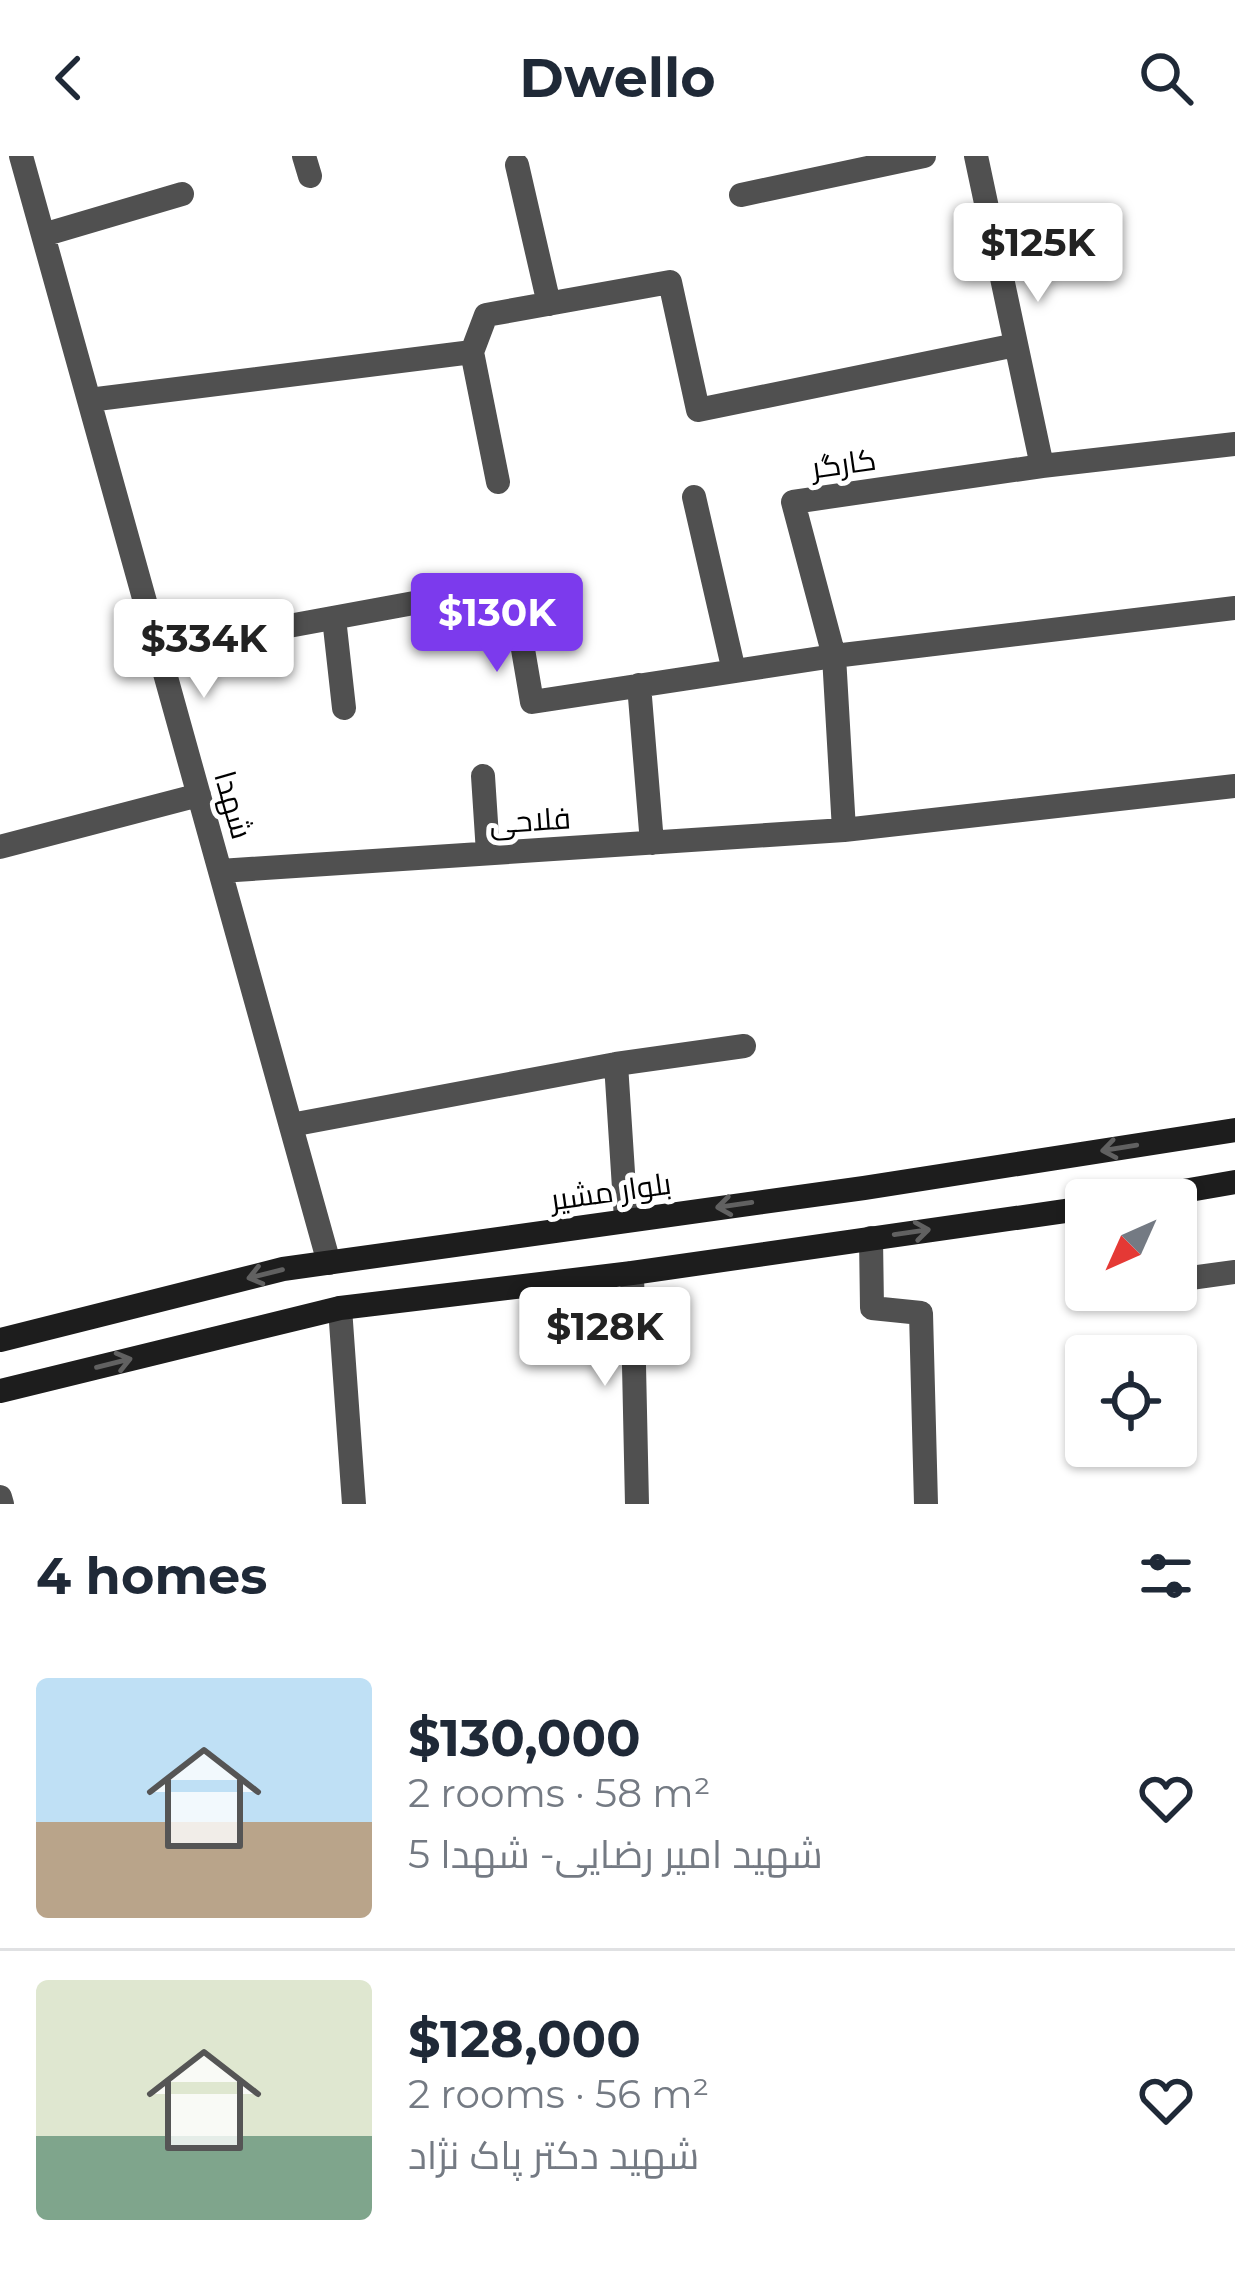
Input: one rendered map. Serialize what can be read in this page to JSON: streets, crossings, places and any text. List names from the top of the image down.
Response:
{
  "streets": {
    "main road": ["بلوار مشیر"],
    "street": ["کارگر", "شهدا", "فلاحی"]
  },
  "crossings": [
    ["کارگر", "فلاحی"],
    ["شهدا", "فلاحی"],
    ["شهدا", "بلوار مشیر"]
  ],
  "north": "bottom left",
  "page": {
    "header": "Dwello",
    "price": [
      "$125K",
      "$130K",
      "$334K",
      "$128K"
    ],
    "heading": "4 homes",
    "list": [
      {
        "name": "$130,000",
        "note": "2 rooms · 58 m² · شهید امیر رضایی- شهدا 5"
      },
      {
        "name": "$128,000",
        "note": "2 rooms · 56 m² · شهید دکتر پاک نژاد"
      }
    ]
  }
}
